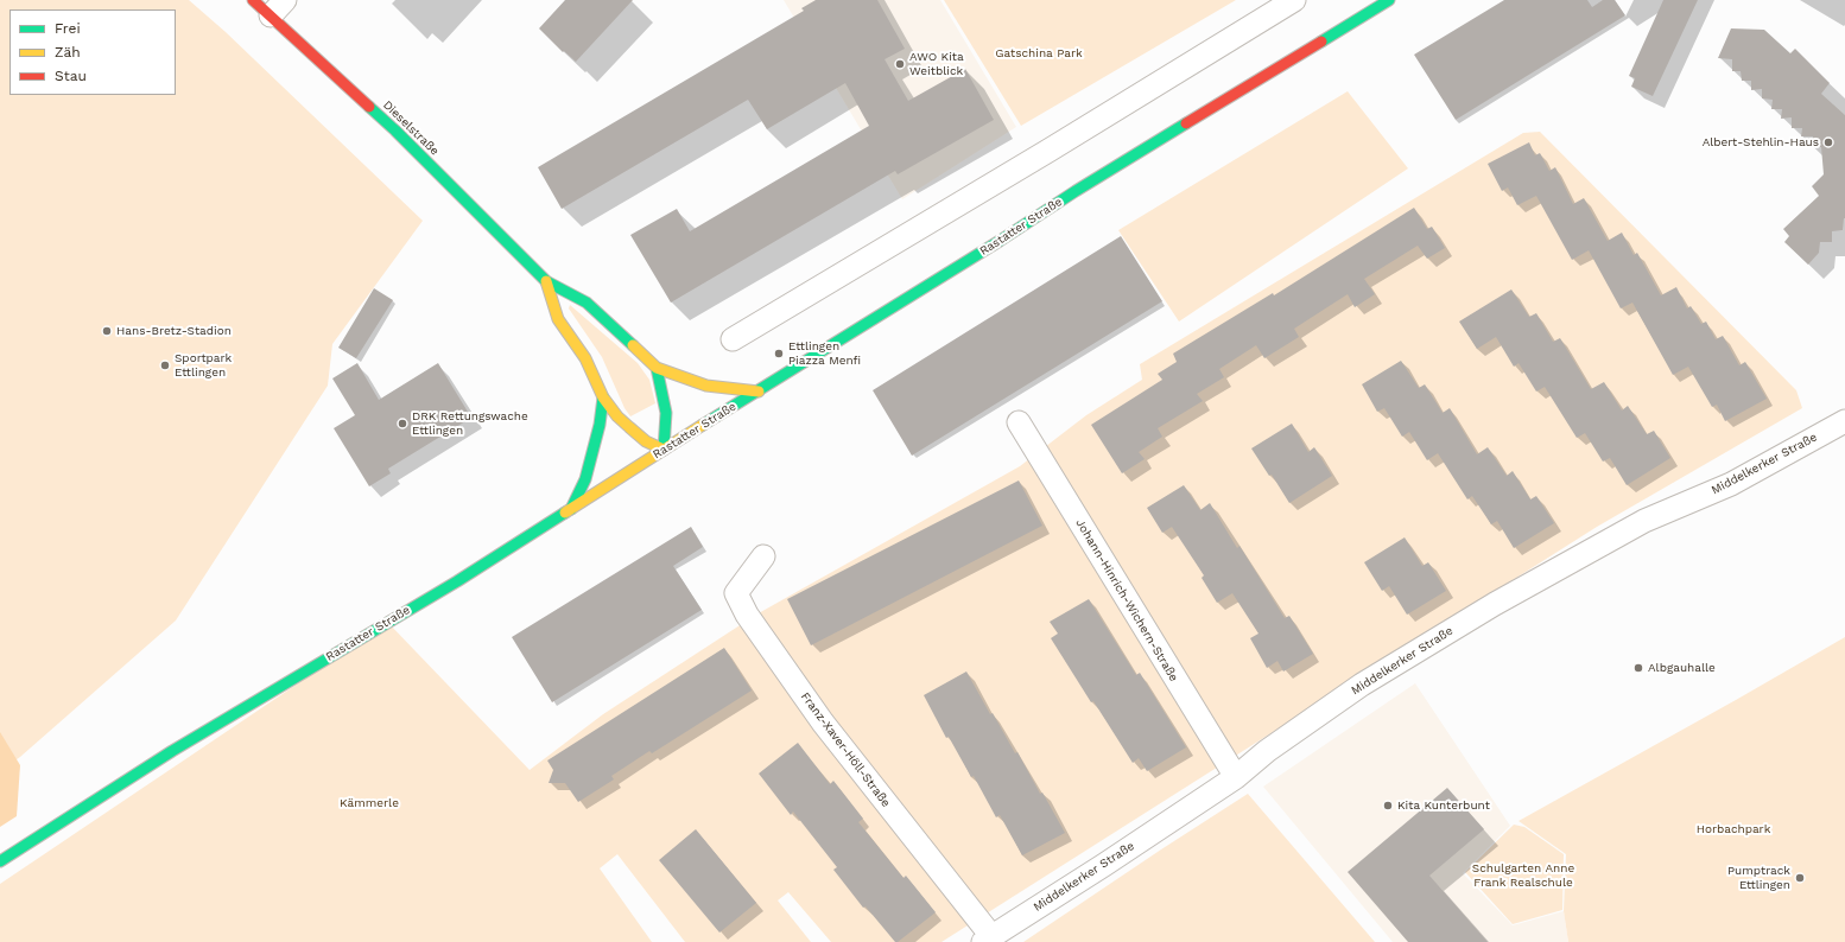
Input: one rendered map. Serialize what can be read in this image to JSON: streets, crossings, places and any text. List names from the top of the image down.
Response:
{
  "streets": {
    "main road": ["Dieselstraße", "Rastatter Straße"],
    "street": ["Middelkerker Straße", "Johann-Hinrich-Wichern-Straße", "Franz-Xaver-Höll-Straße"]
  },
  "crossings": [
    ["Dieselstraße", "Rastatter Straße"],
    ["Middelkerker Straße", "Johann-Hinrich-Wichern-Straße"],
    ["Middelkerker Straße", "Franz-Xaver-Höll-Straße"]
  ],
  "parks": [
    "Gatschina Park",
    "Kämmerle",
    "Horbachpark",
    "Schulgarten Anne Frank Realschule"
  ],
  "places": [
    "AWO Kita Weitblick",
    "Albert-Stehlin-Haus",
    "Hans-Bretz-Stadion",
    "Ettlingen Piazza Menfi",
    "Sportpark Ettlingen",
    "DRK Rettungswache Ettlingen",
    "Albgauhalle",
    "Kita Kunterbunt",
    "Pumptrack Ettlingen"
  ],
  "legend": ["Frei", "Zäh", "Stau"]
}
